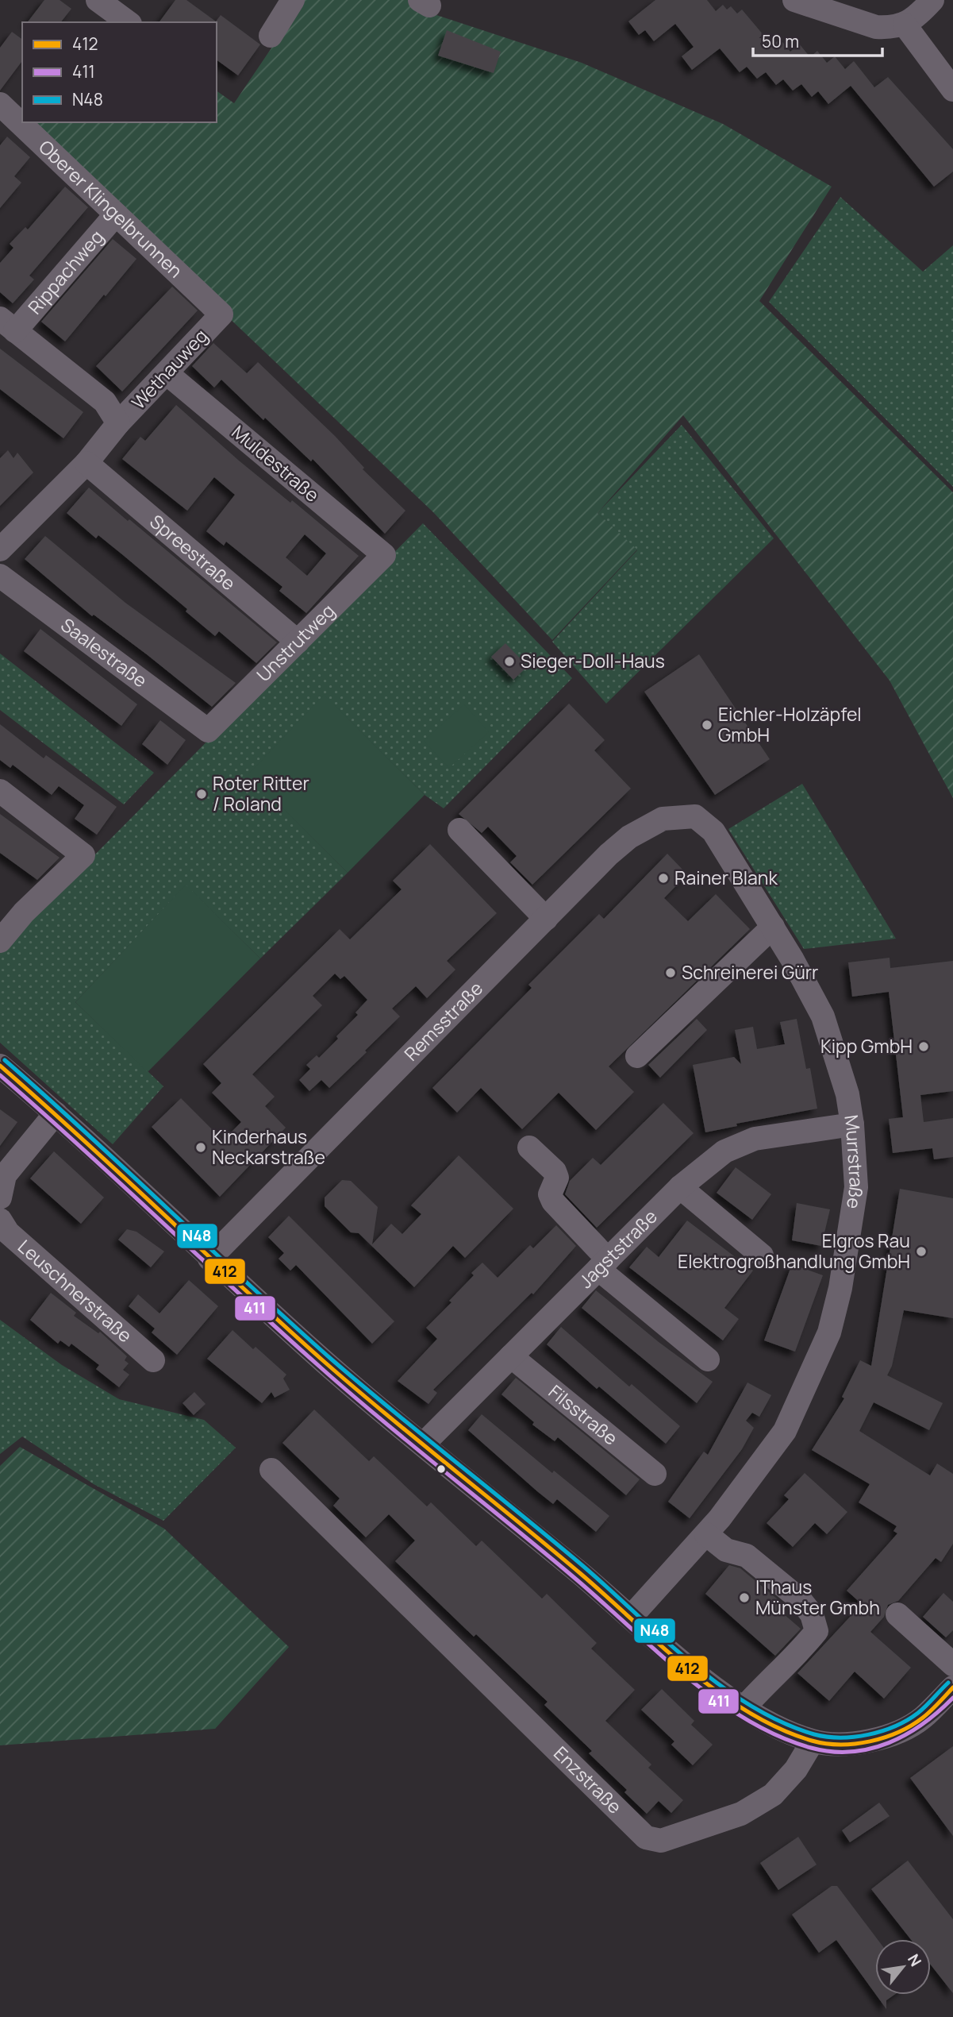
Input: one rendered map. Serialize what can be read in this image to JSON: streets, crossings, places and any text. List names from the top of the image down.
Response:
{
  "streets": {
    "street": [
      "Oberer Klingelbrunnen",
      "Rippachweg",
      "Wethauweg",
      "Muldestraße",
      "Spreestraße",
      "Unstrutweg",
      "Saalestraße",
      "Remsstraße",
      "Murrstraße",
      "Jagststraße",
      "Leuschnerstraße",
      "Filsstraße",
      "Enzstraße"
    ]
  },
  "crossings": [
    ["Oberer Klingelbrunnen", "Rippachweg"],
    ["Oberer Klingelbrunnen", "Wethauweg"],
    ["Wethauweg", "Muldestraße"],
    ["Wethauweg", "Spreestraße"],
    ["Muldestraße", "Unstrutweg"],
    ["Spreestraße", "Unstrutweg"],
    ["Unstrutweg", "Saalestraße"],
    ["Remsstraße", "Murrstraße"],
    ["Murrstraße", "Jagststraße"],
    ["Jagststraße", "Filsstraße"]
  ],
  "places": [
    "Sieger-Doll-Haus",
    "Eichler-Holzäpfel GmbH",
    "Roter Ritter / Roland",
    "Rainer Blank",
    "Schreinerei Gürr",
    "Kipp GmbH",
    "Kinderhaus Neckarstraße",
    "Elgros Rau Elektrogroßhandlung GmbH",
    "IThaus Münster Gmbh"
  ],
  "lines": ["transit line N48", "transit line 412", "transit line 411"],
  "legend": ["412", "411", "N48"],
  "scale_bar": "50 m",
  "north": "top right"
}
